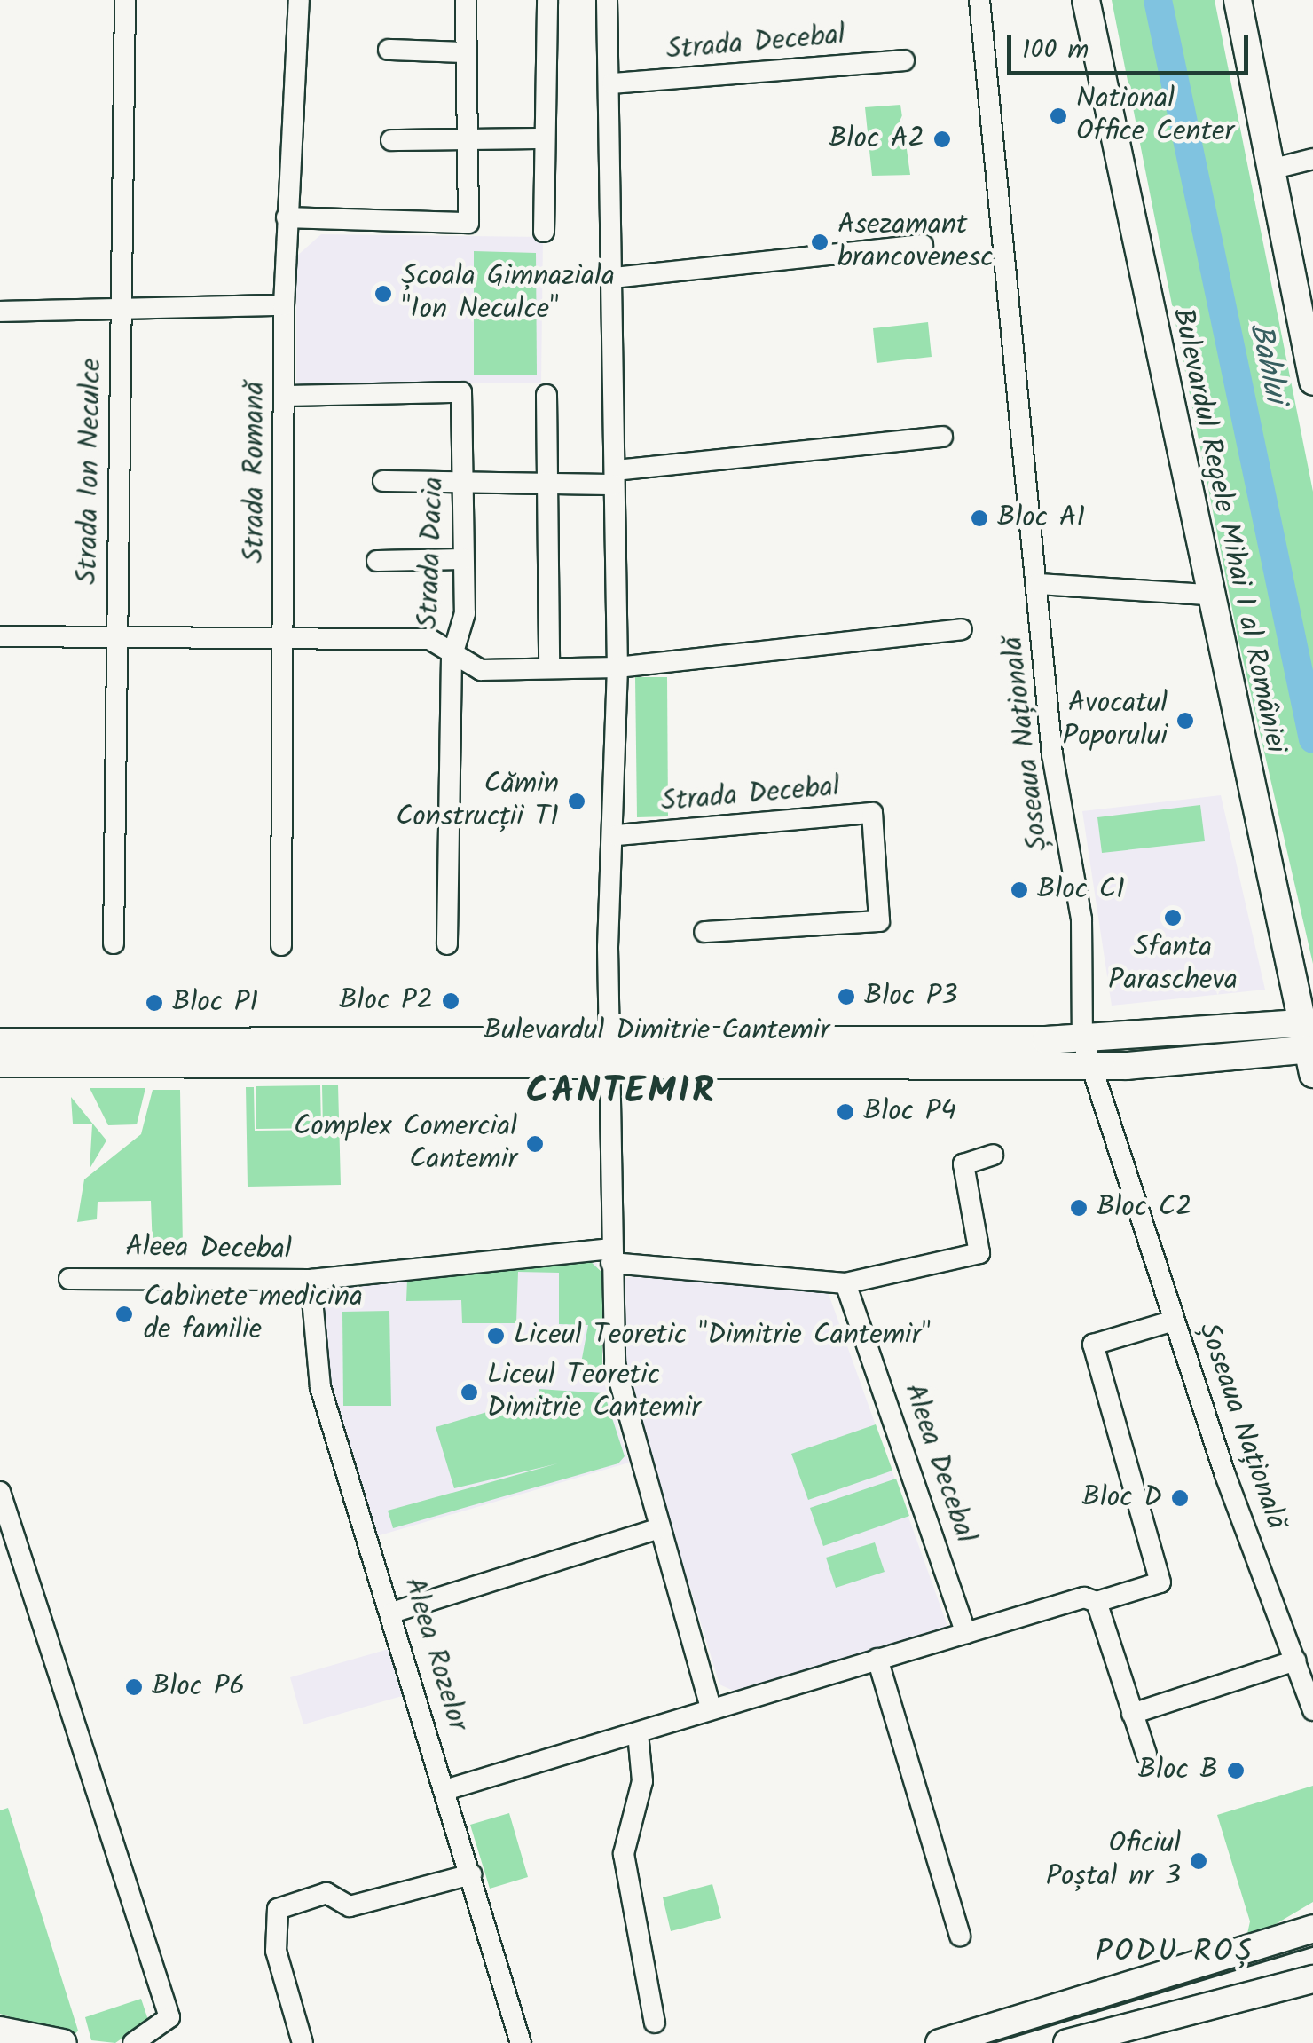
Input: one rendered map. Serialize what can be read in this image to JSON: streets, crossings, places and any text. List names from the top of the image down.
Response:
{
  "streets": {
    "main road": ["Bulevardul Regele Mihai I al României", "Bulevardul Dimitrie Cantemir"],
    "street": [
      "Strada Decebal",
      "Strada Ion Neculce",
      "Strada Romană",
      "Strada Dacia",
      "Șoseaua Națională",
      "Aleea Decebal",
      "Aleea Rozelor"
    ]
  },
  "crossings": [
    ["Strada Decebal", "Bulevardul Dimitrie Cantemir"],
    ["Strada Romană", "Strada Dacia"],
    ["Bulevardul Regele Mihai I al României", "Bulevardul Dimitrie Cantemir"],
    ["Șoseaua Națională", "Bulevardul Dimitrie Cantemir"],
    ["Aleea Decebal", "Aleea Rozelor"]
  ],
  "districts": ["CANTEMIR", "PODU ROȘ"],
  "water": ["Bahlui"],
  "places": [
    "National Office Center",
    "Bloc A2",
    "Asezamant brancovenesc",
    "Școala Gimnaziala \"Ion Neculce\"",
    "Bloc A1",
    "Avocatul Poporului",
    "Cămin Construcții T1",
    "Bloc C1",
    "Sfanta Parascheva",
    "Bloc P3",
    "Bloc P2",
    "Bloc P1",
    "Bloc P4",
    "Complex Comercial Cantemir",
    "Bloc C2",
    "Cabinete medicina de familie",
    "Liceul Teoretic \"Dimitrie Cantemir\"",
    "Liceul Teoretic Dimitrie Cantemir",
    "Bloc D",
    "Bloc P6",
    "Bloc B",
    "Oficiul Poștal nr 3"
  ],
  "scale_bar": "100 m"
}
